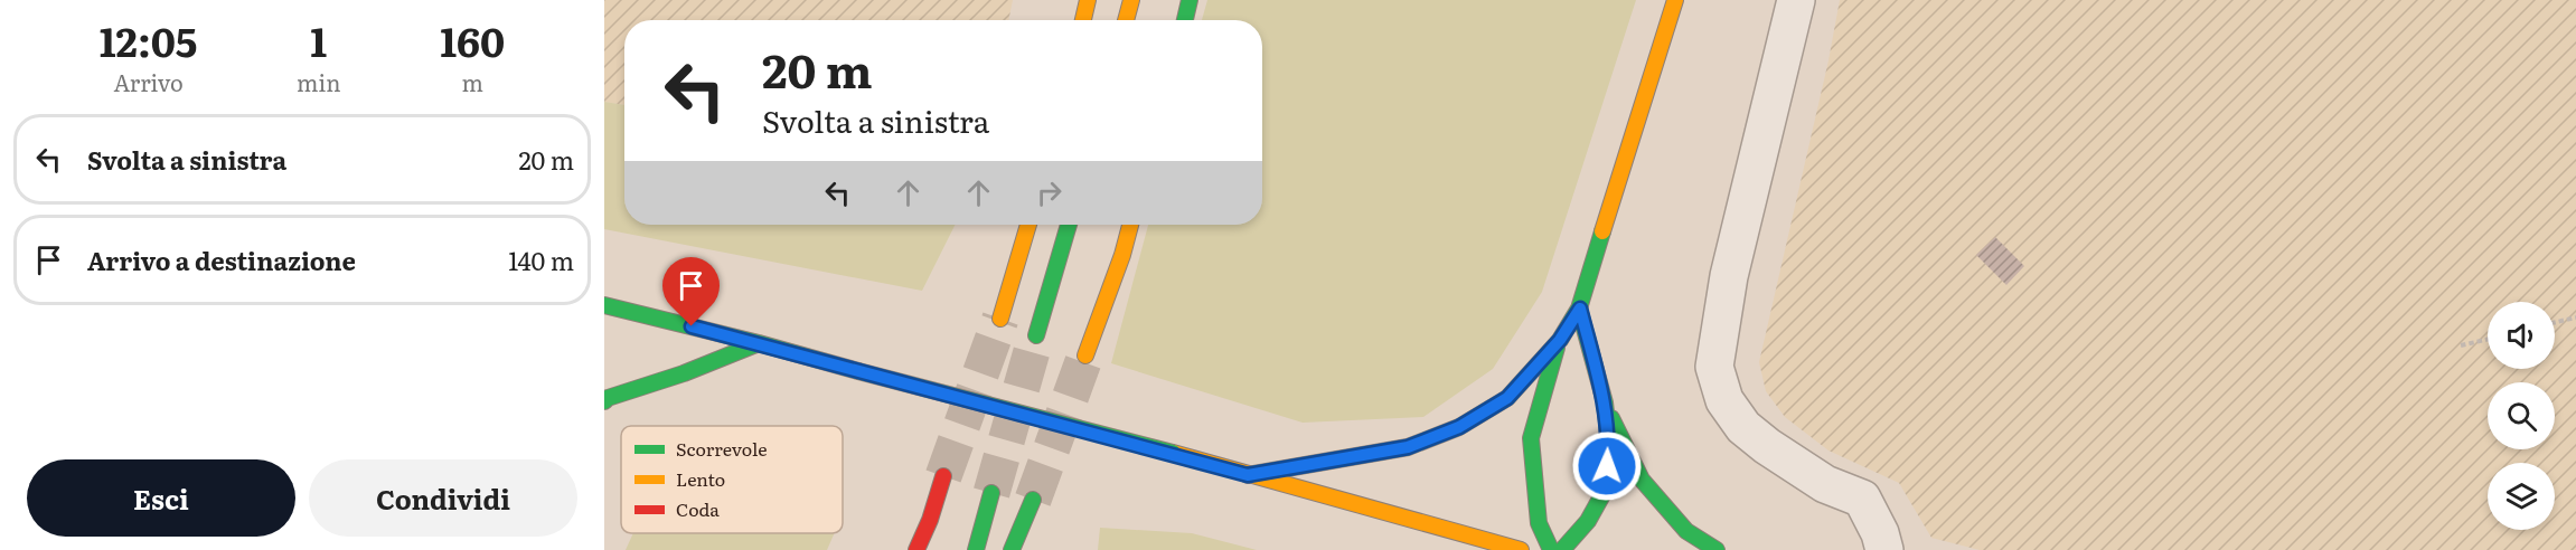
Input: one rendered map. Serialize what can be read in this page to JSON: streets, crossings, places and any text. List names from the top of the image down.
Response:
{
  "legend": ["Scorrevole", "Lento", "Coda"],
  "page": {
    "eta": [
      "12:05",
      "Arrivo",
      "1",
      "min",
      "160",
      "m"
    ],
    "turn": ["20 m", "Svolta a sinistra"],
    "list": [
      {
        "name": "Svolta a sinistra",
        "value": "20 m"
      },
      {
        "name": "Arrivo a destinazione",
        "value": "140 m"
      }
    ],
    "buttons": ["Esci", "Condividi"]
  }
}
